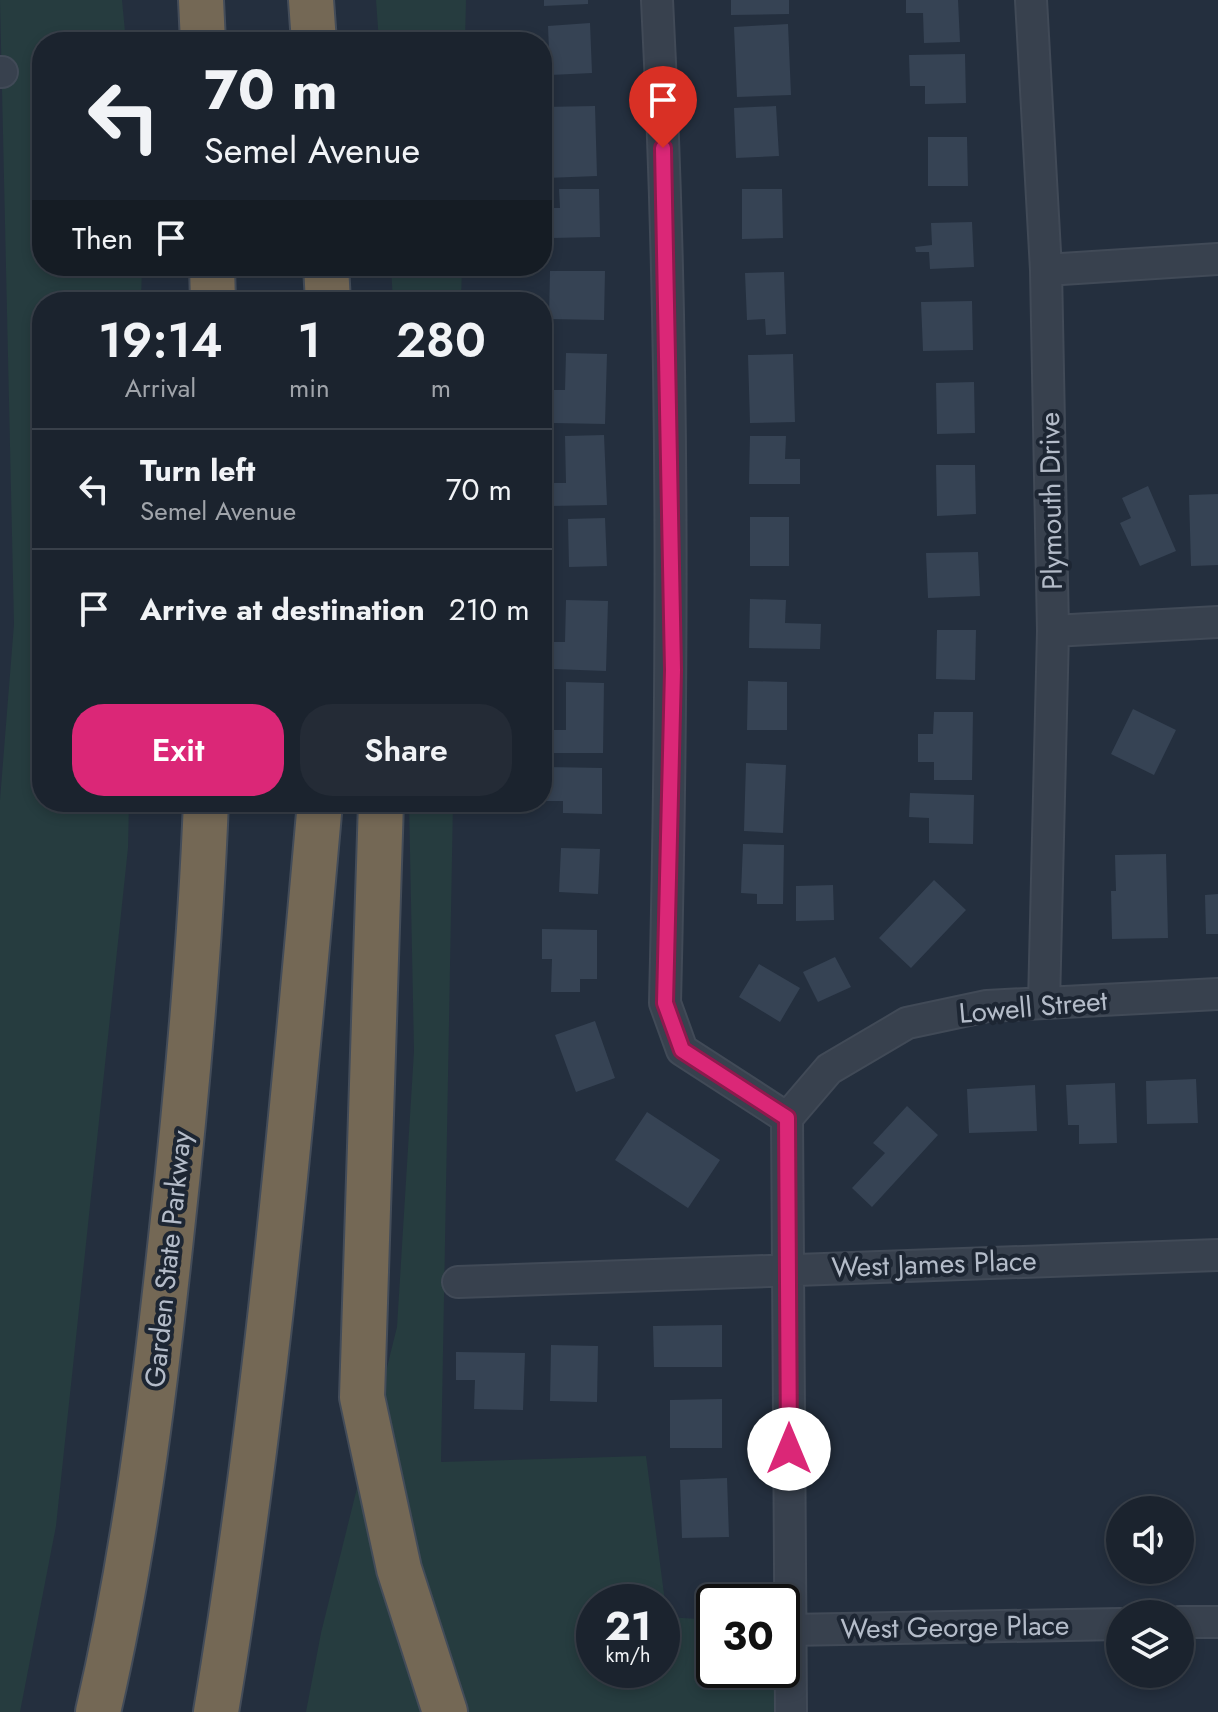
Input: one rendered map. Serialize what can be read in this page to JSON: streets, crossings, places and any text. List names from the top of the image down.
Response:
{
  "streets": {
    "highway": ["Garden State Parkway"],
    "street": [
      "Plymouth Drive",
      "Lowell Street",
      "West James Place",
      "West George Place"
    ]
  },
  "crossings": [
    ["Plymouth Drive", "Lowell Street"]
  ],
  "page": {
    "turn": ["70 m", "Semel Avenue"],
    "then": "Then",
    "eta": [
      "19:14",
      "Arrival",
      "1",
      "min",
      "280",
      "m"
    ],
    "list": [
      {
        "name": "Turn left",
        "note": "Semel Avenue",
        "value": "70 m"
      },
      {
        "name": "Arrive at destination",
        "value": "210 m"
      }
    ],
    "buttons": ["Exit", "Share"],
    "speed": "21 km/h",
    "limit": "30"
  }
}
